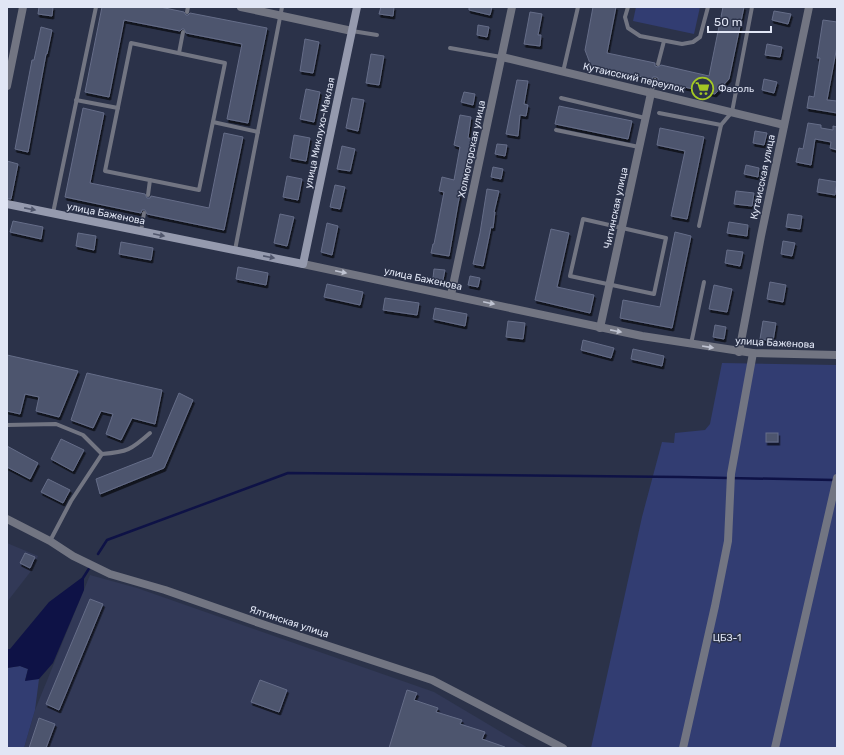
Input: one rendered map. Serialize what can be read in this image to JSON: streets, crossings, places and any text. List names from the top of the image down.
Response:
{
  "streets": {
    "street": [
      "Кутаисский переулок",
      "улица Миклухо-Маклая",
      "Холмогорская улица",
      "Кутаисская улица",
      "Читинская улица",
      "улица Баженова",
      "Ялтинская улица"
    ]
  },
  "crossings": [
    ["Кутаисский переулок", "Холмогорская улица"],
    ["Кутаисский переулок", "Кутаисская улица"],
    ["Кутаисский переулок", "Читинская улица"],
    ["улица Миклухо-Маклая", "улица Баженова"],
    ["Холмогорская улица", "улица Баженова"],
    ["Кутаисская улица", "улица Баженова"],
    ["Читинская улица", "улица Баженова"]
  ],
  "one_way": ["улица Баженова"],
  "parks": ["ЦБЗ-1"],
  "places": {
    "supermarket": ["Фасоль"]
  },
  "scale_bar": "50 m"
}
